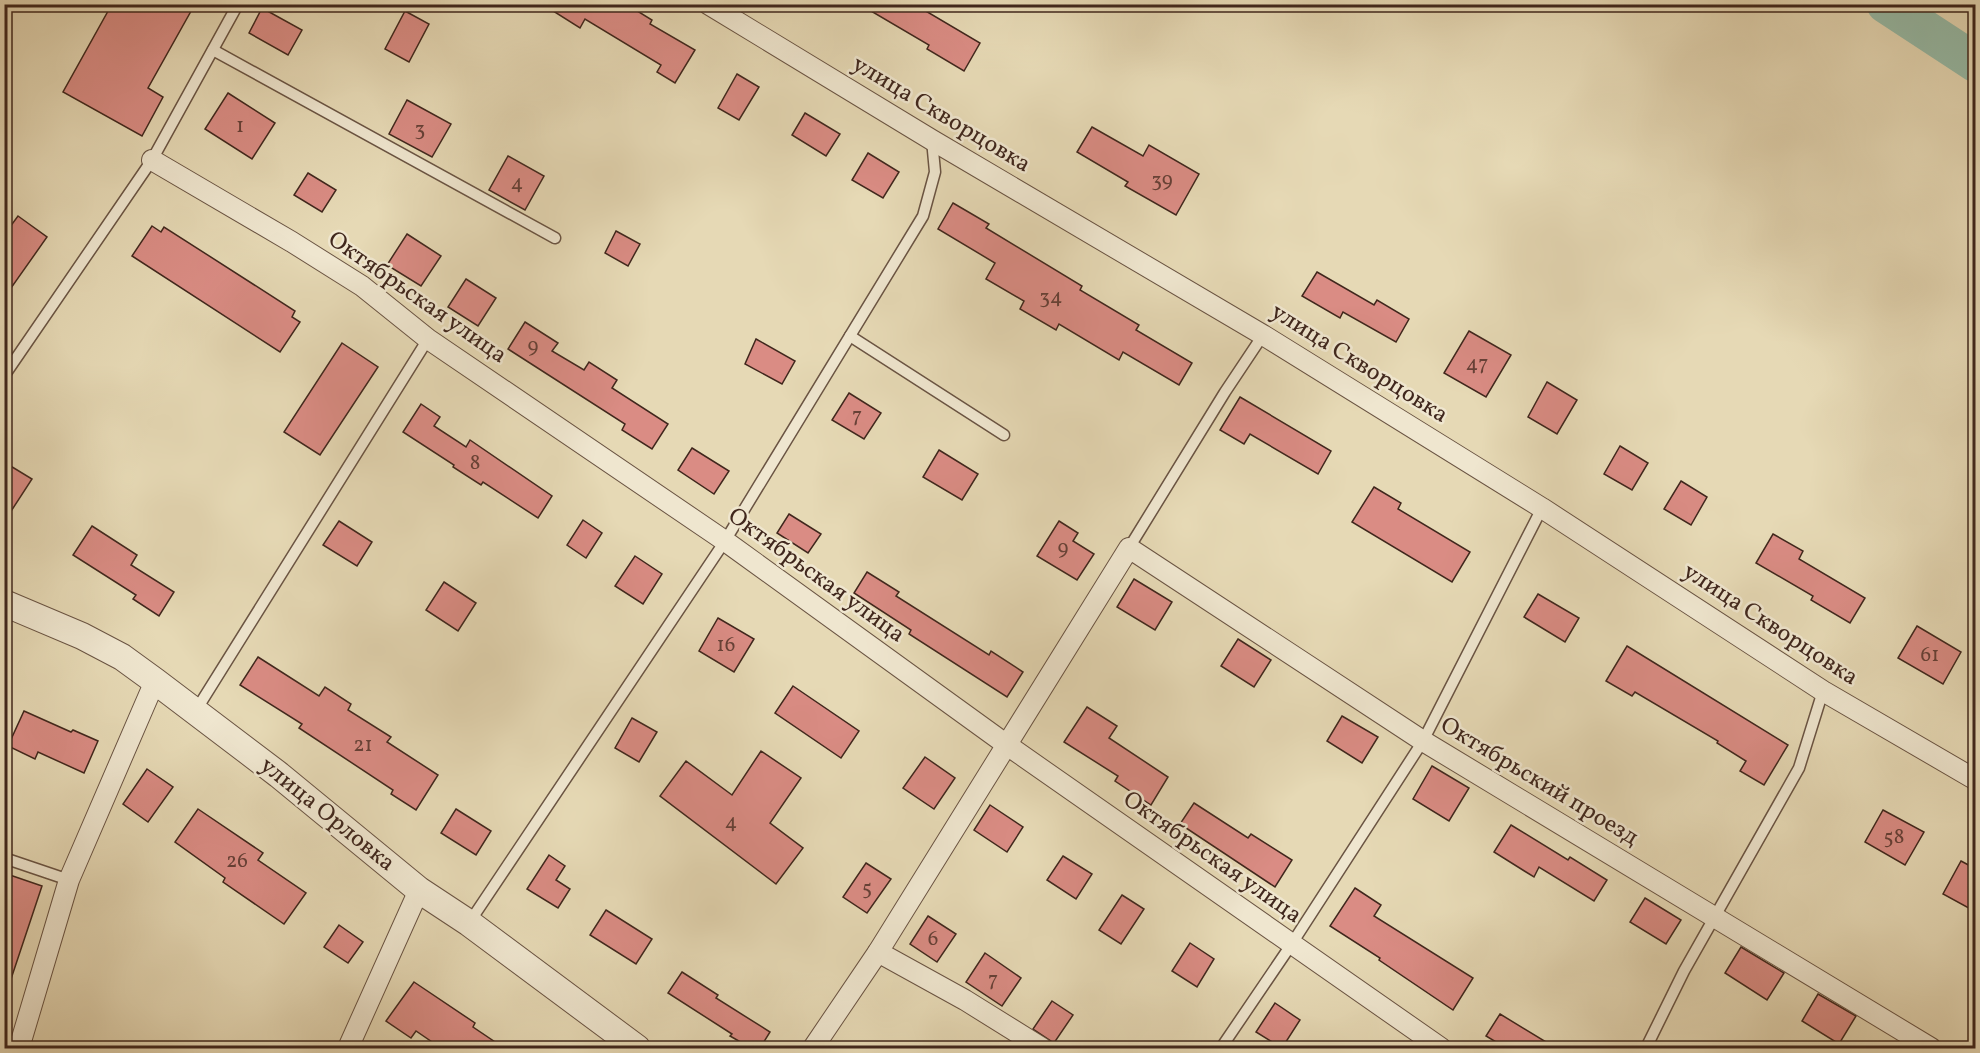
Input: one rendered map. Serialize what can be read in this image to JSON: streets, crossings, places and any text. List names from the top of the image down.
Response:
{
  "streets": {
    "street": [
      "улица Скворцовка",
      "Октябрьская улица",
      "Октябрьский проезд",
      "улица Орловка"
    ]
  },
  "house_numbers": [
    "1",
    "3",
    "39",
    "4",
    "34",
    "9",
    "47",
    "7",
    "8",
    "9",
    "16",
    "61",
    "21",
    "4",
    "58",
    "26",
    "5",
    "6",
    "7"
  ]
}
